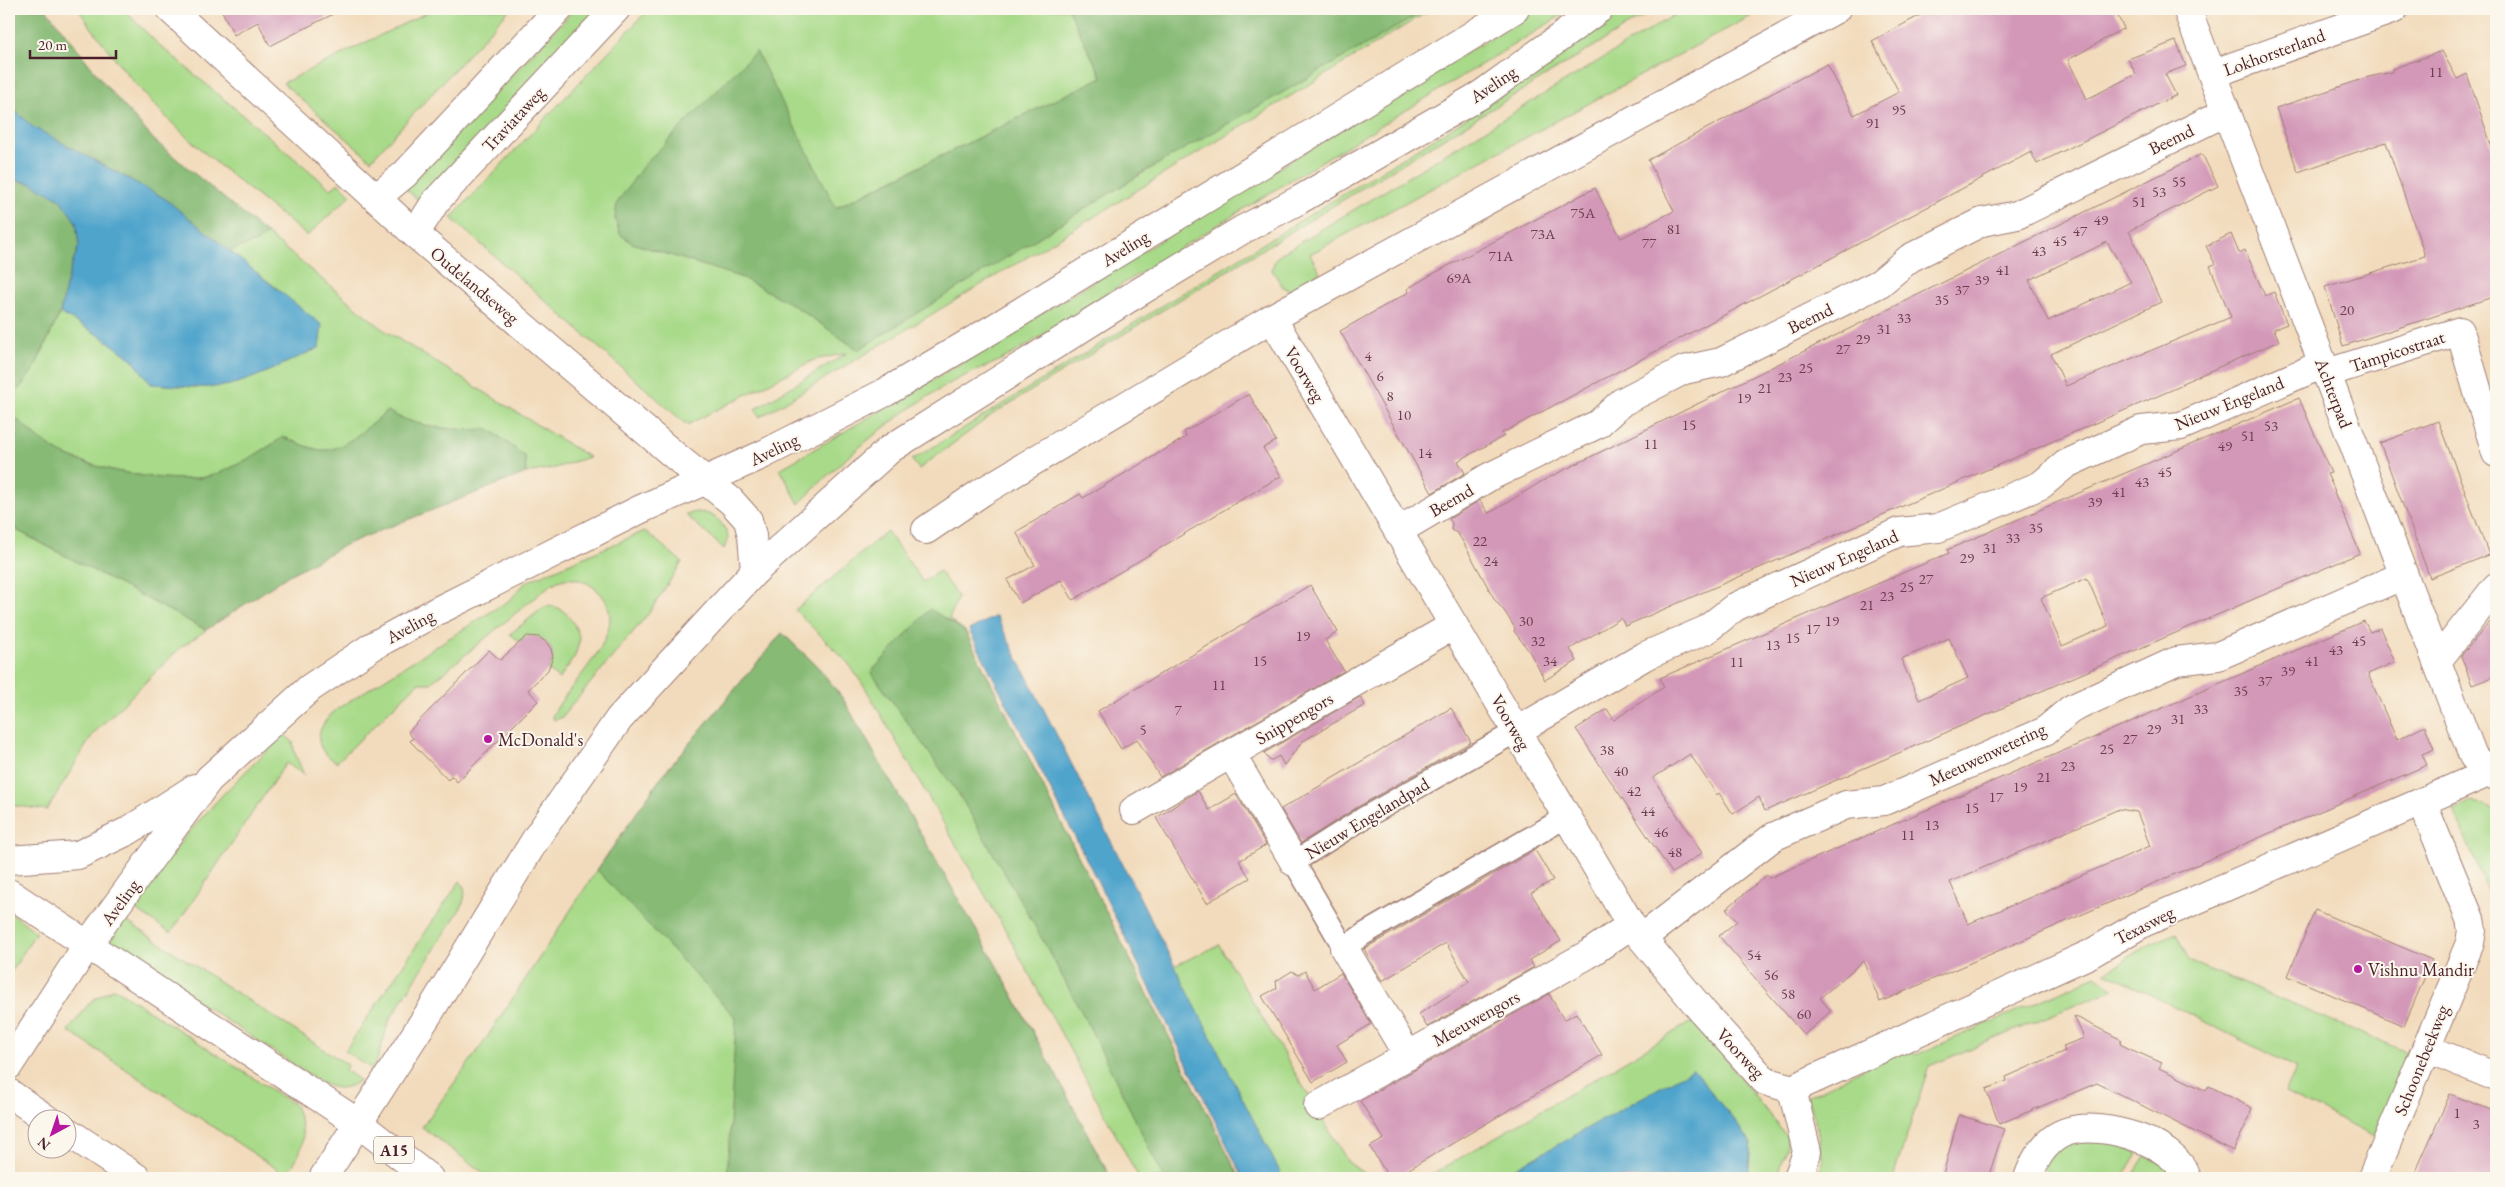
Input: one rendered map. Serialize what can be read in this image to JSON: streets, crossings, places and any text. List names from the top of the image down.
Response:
{
  "streets": {
    "main road": [
      "Lokhorsterland",
      "Aveling",
      "Traviataweg",
      "Beemd",
      "Oudelandseweg",
      "Tampicostraat",
      "Voorweg",
      "Achterpad",
      "Nieuw Engeland",
      "Snippengors",
      "Meeuwenwetering",
      "Texasweg",
      "Meeuwengors",
      "Schoonebeekweg",
      "A15"
    ],
    "street": ["Nieuw Engelandpad"]
  },
  "crossings": [
    ["Lokhorsterland", "Achterpad"],
    ["Aveling", "Oudelandseweg"],
    ["Aveling", "A15"],
    ["Traviataweg", "Oudelandseweg"],
    ["Beemd", "Voorweg"],
    ["Beemd", "Achterpad"],
    ["Tampicostraat", "Achterpad"],
    ["Tampicostraat", "Nieuw Engeland"],
    ["Voorweg", "Nieuw Engeland"],
    ["Voorweg", "Snippengors"],
    ["Voorweg", "Meeuwenwetering"],
    ["Voorweg", "Nieuw Engelandpad"],
    ["Voorweg", "Texasweg"],
    ["Voorweg", "Meeuwengors"],
    ["Achterpad", "Nieuw Engeland"],
    ["Achterpad", "Meeuwenwetering"],
    ["Achterpad", "Texasweg"],
    ["Nieuw Engeland", "Nieuw Engelandpad"],
    ["Meeuwenwetering", "Meeuwengors"],
    ["Texasweg", "Schoonebeekweg"]
  ],
  "places": ["McDonald's", "Vishnu Mandir"],
  "house_numbers": [
    "11",
    "95",
    "91",
    "55",
    "53",
    "51",
    "75A",
    "49",
    "81",
    "47",
    "73A",
    "45",
    "77",
    "43",
    "71A",
    "41",
    "69A",
    "39",
    "37",
    "35",
    "20",
    "33",
    "31",
    "29",
    "27",
    "4",
    "25",
    "6",
    "23",
    "21",
    "8",
    "19",
    "10",
    "15",
    "53",
    "51",
    "11",
    "49",
    "14",
    "45",
    "43",
    "41",
    "39",
    "35",
    "33",
    "22",
    "31",
    "29",
    "24",
    "27",
    "25",
    "23",
    "21",
    "30",
    "19",
    "17",
    "19",
    "15",
    "32",
    "45",
    "13",
    "43",
    "15",
    "34",
    "41",
    "11",
    "39",
    "37",
    "11",
    "35",
    "33",
    "7",
    "31",
    "29",
    "5",
    "27",
    "25",
    "38",
    "23",
    "40",
    "21",
    "19",
    "42",
    "17",
    "15",
    "44",
    "13",
    "46",
    "11",
    "48",
    "54",
    "56",
    "58",
    "60",
    "1",
    "3"
  ],
  "scale_bar": "20 m",
  "north": "bottom left"
}
